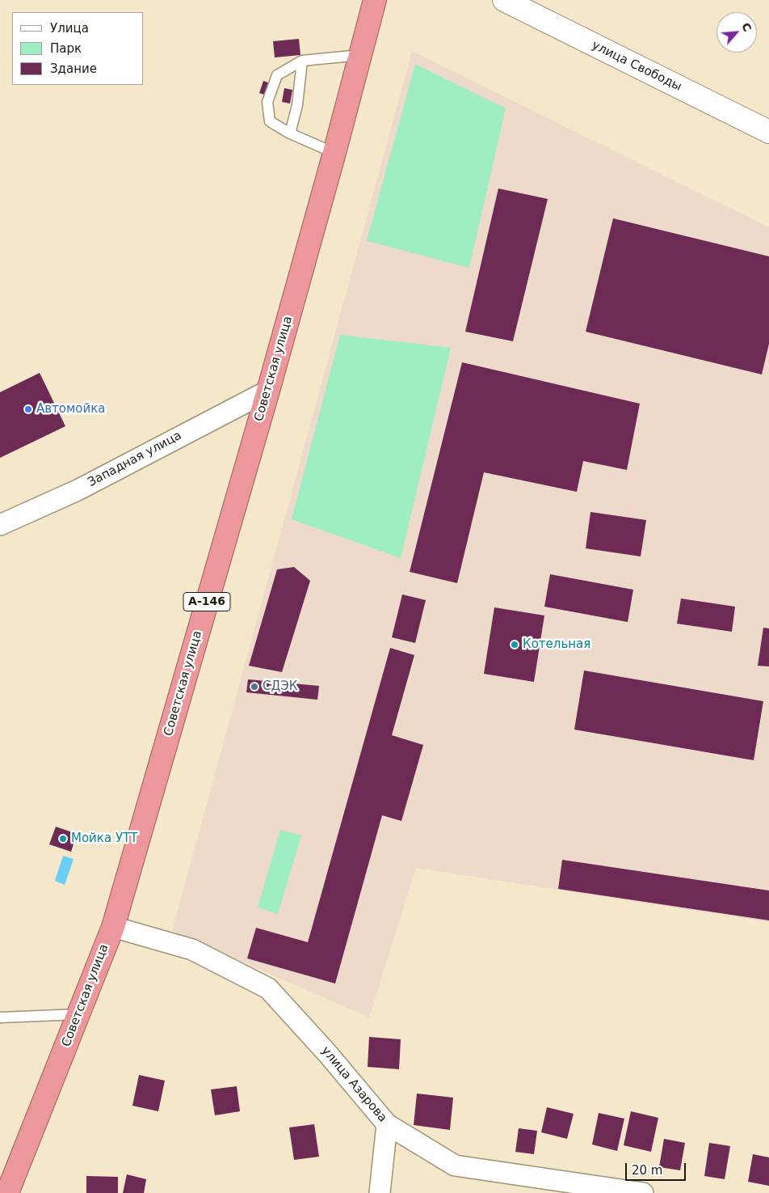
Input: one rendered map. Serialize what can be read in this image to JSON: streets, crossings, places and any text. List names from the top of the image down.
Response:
{
  "streets": {
    "highway": ["Советская улица", "А-146"],
    "street": ["улица Свободы", "Западная улица", "улица Азарова"]
  },
  "crossings": [
    ["Советская улица", "Западная улица"],
    ["Советская улица", "улица Азарова"]
  ],
  "places": [
    "Автомойка",
    "Котельная",
    "СДЭК",
    "Мойка УТТ"
  ],
  "legend": ["Улица", "Парк", "Здание"],
  "scale_bar": "20 m",
  "north": "top right"
}
